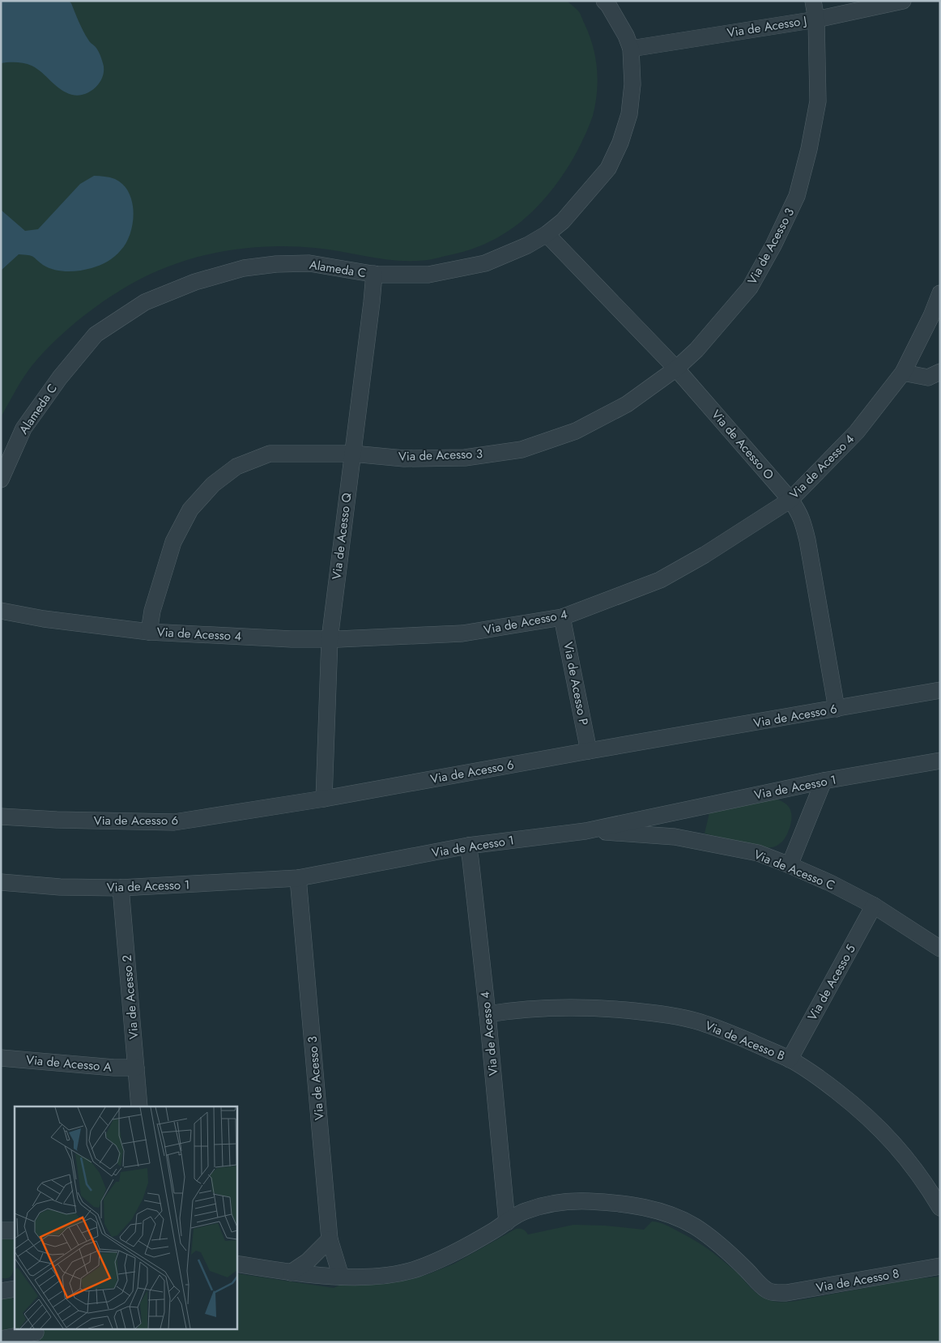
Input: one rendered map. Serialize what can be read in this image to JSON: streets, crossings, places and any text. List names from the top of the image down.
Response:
{
  "streets": {
    "street": [
      "Via de Acesso J",
      "Via de Acesso 3",
      "Alameda C",
      "Via de Acesso O",
      "Via de Acesso 4",
      "Via de Acesso Q",
      "Via de Acesso P",
      "Via de Acesso 6",
      "Via de Acesso 1",
      "Via de Acesso C",
      "Via de Acesso 5",
      "Via de Acesso 2",
      "Via de Acesso B",
      "Via de Acesso A",
      "Via de Acesso 8"
    ]
  },
  "crossings": [
    ["Via de Acesso J", "Via de Acesso 3"],
    ["Via de Acesso J", "Alameda C"],
    ["Via de Acesso 3", "Via de Acesso O"],
    ["Via de Acesso 3", "Via de Acesso 4"],
    ["Via de Acesso 3", "Via de Acesso Q"],
    ["Via de Acesso 3", "Via de Acesso 1"],
    ["Alameda C", "Via de Acesso O"],
    ["Alameda C", "Via de Acesso Q"],
    ["Via de Acesso O", "Via de Acesso 4"],
    ["Via de Acesso O", "Via de Acesso 6"],
    ["Via de Acesso 4", "Via de Acesso Q"],
    ["Via de Acesso 4", "Via de Acesso P"],
    ["Via de Acesso 4", "Via de Acesso 1"],
    ["Via de Acesso 4", "Via de Acesso B"],
    ["Via de Acesso 4", "Via de Acesso 8"],
    ["Via de Acesso Q", "Via de Acesso 6"],
    ["Via de Acesso P", "Via de Acesso 6"],
    ["Via de Acesso 1", "Via de Acesso C"],
    ["Via de Acesso 1", "Via de Acesso 2"],
    ["Via de Acesso C", "Via de Acesso 5"],
    ["Via de Acesso 5", "Via de Acesso B"],
    ["Via de Acesso 2", "Via de Acesso A"]
  ]
}
